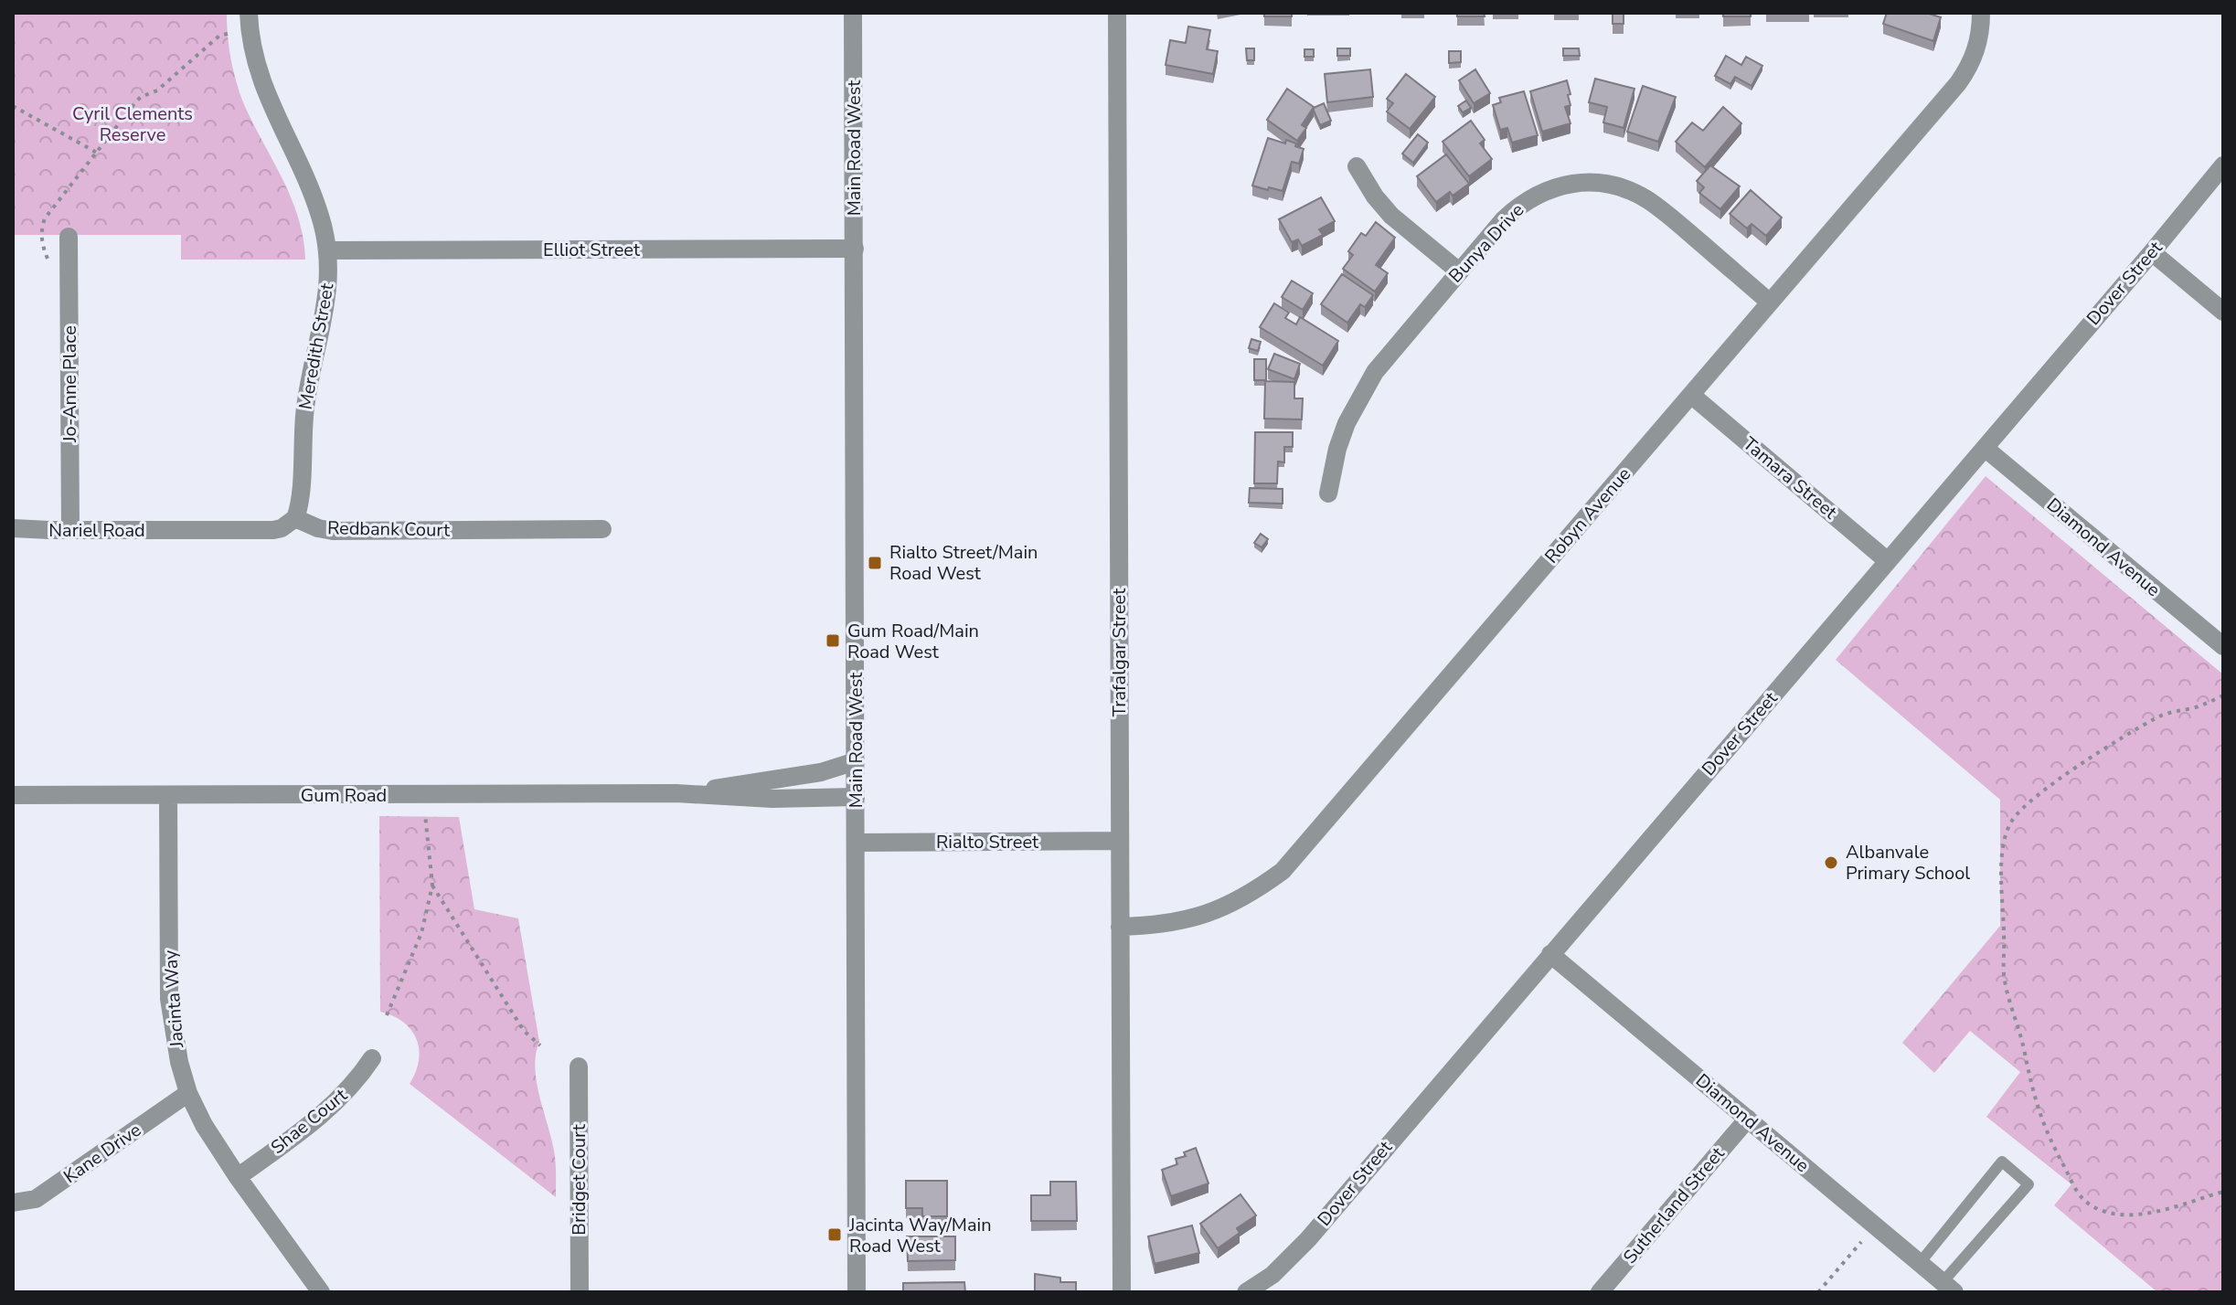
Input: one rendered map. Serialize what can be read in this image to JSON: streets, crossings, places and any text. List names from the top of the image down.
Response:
{
  "streets": {
    "street": [
      "Main Road West",
      "Bunya Drive",
      "Elliot Street",
      "Dover Street",
      "Meredith Street",
      "Jo-Anne Place",
      "Tamara Street",
      "Robyn Avenue",
      "Redbank Court",
      "Nariel Road",
      "Diamond Avenue",
      "Trafalgar Street",
      "Gum Road",
      "Rialto Street",
      "Jacinta Way",
      "Shae Court",
      "Kane Drive",
      "Bridget Court",
      "Sutherland Street"
    ]
  },
  "crossings": [
    ["Main Road West", "Elliot Street"],
    ["Main Road West", "Gum Road"],
    ["Main Road West", "Rialto Street"],
    ["Bunya Drive", "Robyn Avenue"],
    ["Elliot Street", "Meredith Street"],
    ["Dover Street", "Tamara Street"],
    ["Dover Street", "Diamond Avenue"],
    ["Meredith Street", "Redbank Court"],
    ["Meredith Street", "Nariel Road"],
    ["Jo-Anne Place", "Nariel Road"],
    ["Tamara Street", "Robyn Avenue"],
    ["Robyn Avenue", "Trafalgar Street"],
    ["Redbank Court", "Nariel Road"],
    ["Diamond Avenue", "Sutherland Street"],
    ["Trafalgar Street", "Rialto Street"],
    ["Gum Road", "Jacinta Way"],
    ["Jacinta Way", "Shae Court"],
    ["Jacinta Way", "Kane Drive"]
  ],
  "parks": ["Cyril Clements Reserve"],
  "places": {
    "transit": ["Rialto Street/Main Road West", "Gum Road/Main Road West", "Jacinta Way/Main Road West"],
    "other": ["Albanvale Primary School"]
  }
}
